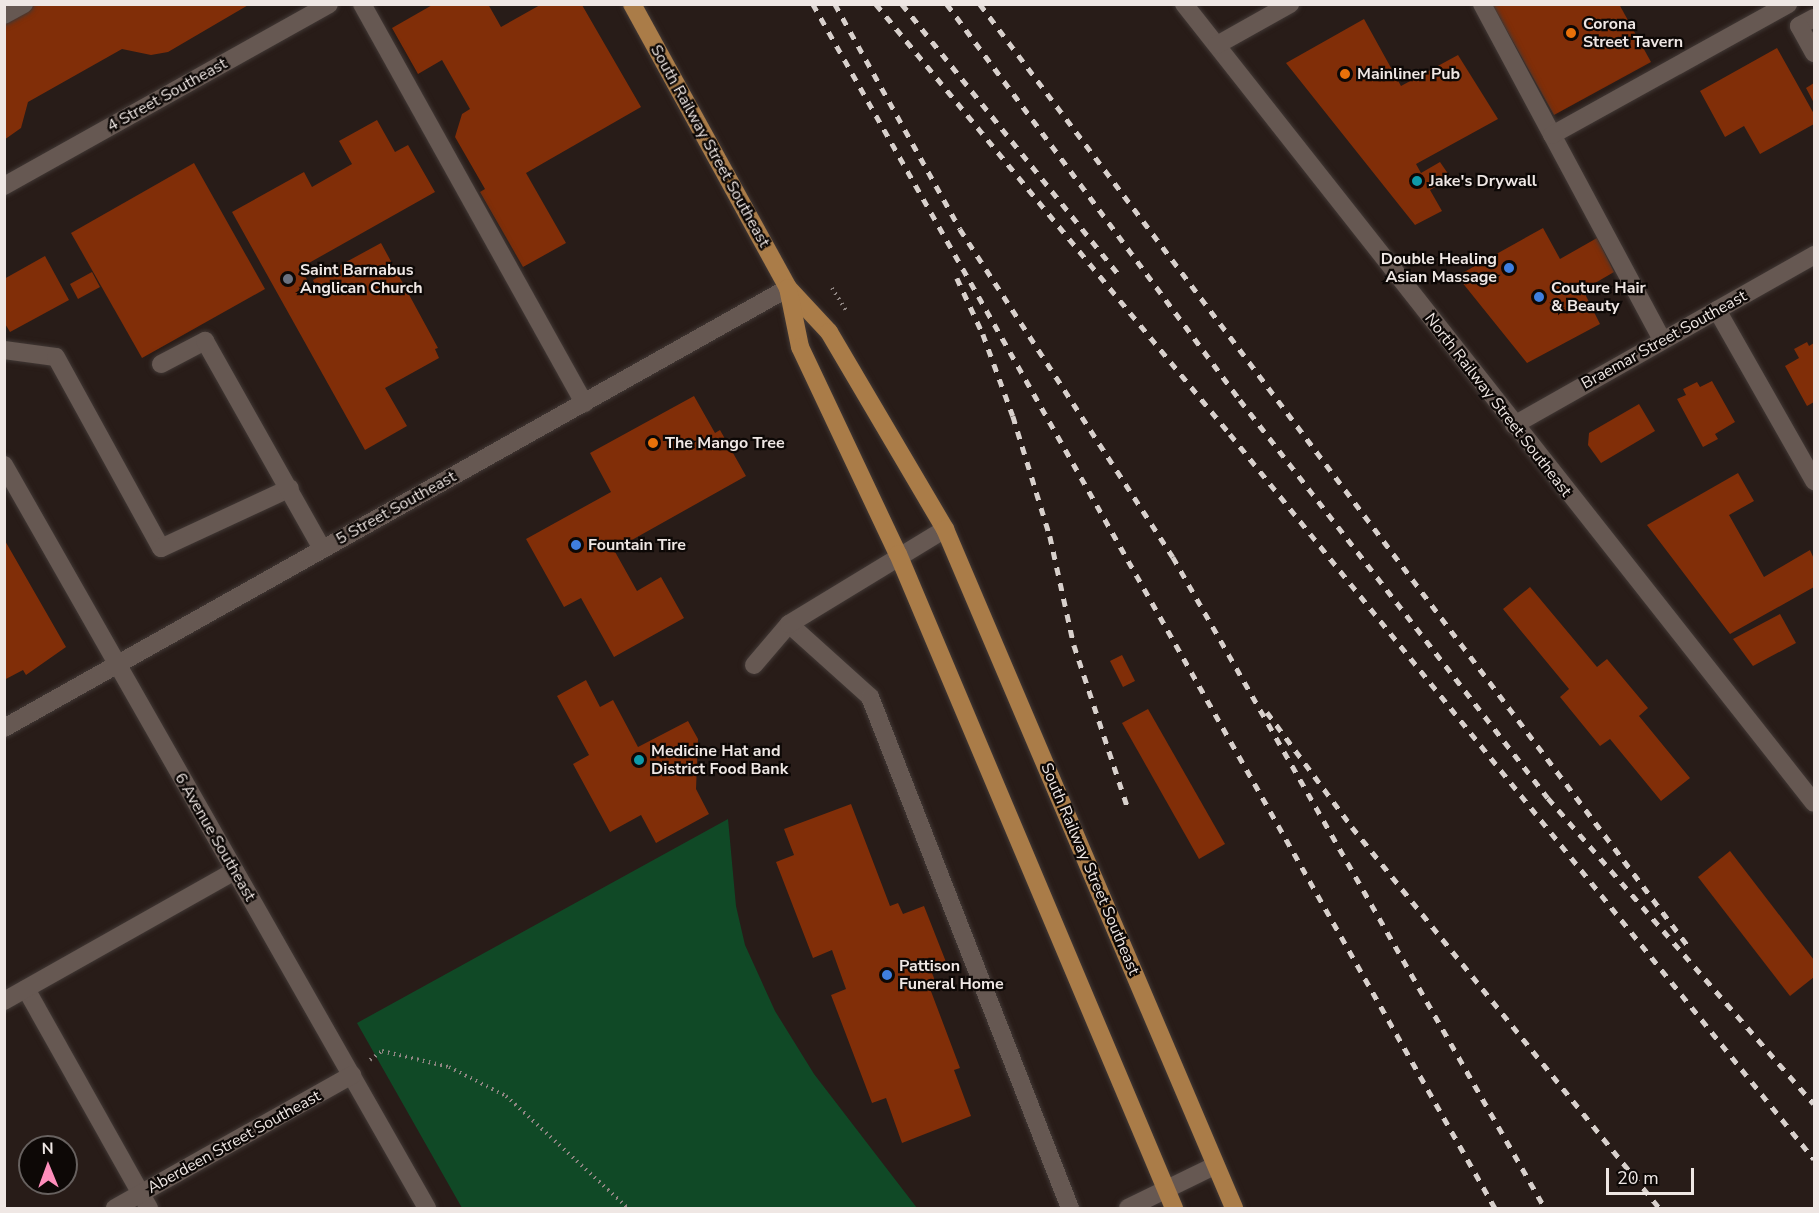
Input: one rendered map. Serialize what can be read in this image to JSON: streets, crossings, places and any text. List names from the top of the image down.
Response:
{
  "streets": {
    "main road": ["South Railway Street Southeast"],
    "street": [
      "4 Street Southeast",
      "Braemar Street Southeast",
      "North Railway Street Southeast",
      "5 Street Southeast",
      "6 Avenue Southeast",
      "Aberdeen Street Southeast"
    ]
  },
  "crossings": [
    ["South Railway Street Southeast", "5 Street Southeast"],
    ["Braemar Street Southeast", "North Railway Street Southeast"],
    ["5 Street Southeast", "6 Avenue Southeast"],
    ["6 Avenue Southeast", "Aberdeen Street Southeast"]
  ],
  "places": [
    "Corona Street Tavern",
    "Mainliner Pub",
    "Jake's Drywall",
    "Double Healing Asian Massage",
    "Saint Barnabus Anglican Church",
    "Couture Hair & Beauty",
    "The Mango Tree",
    "Fountain Tire",
    "Medicine Hat and District Food Bank",
    "Pattison Funeral Home"
  ],
  "scale_bar": "20 m",
  "north": "top"
}
